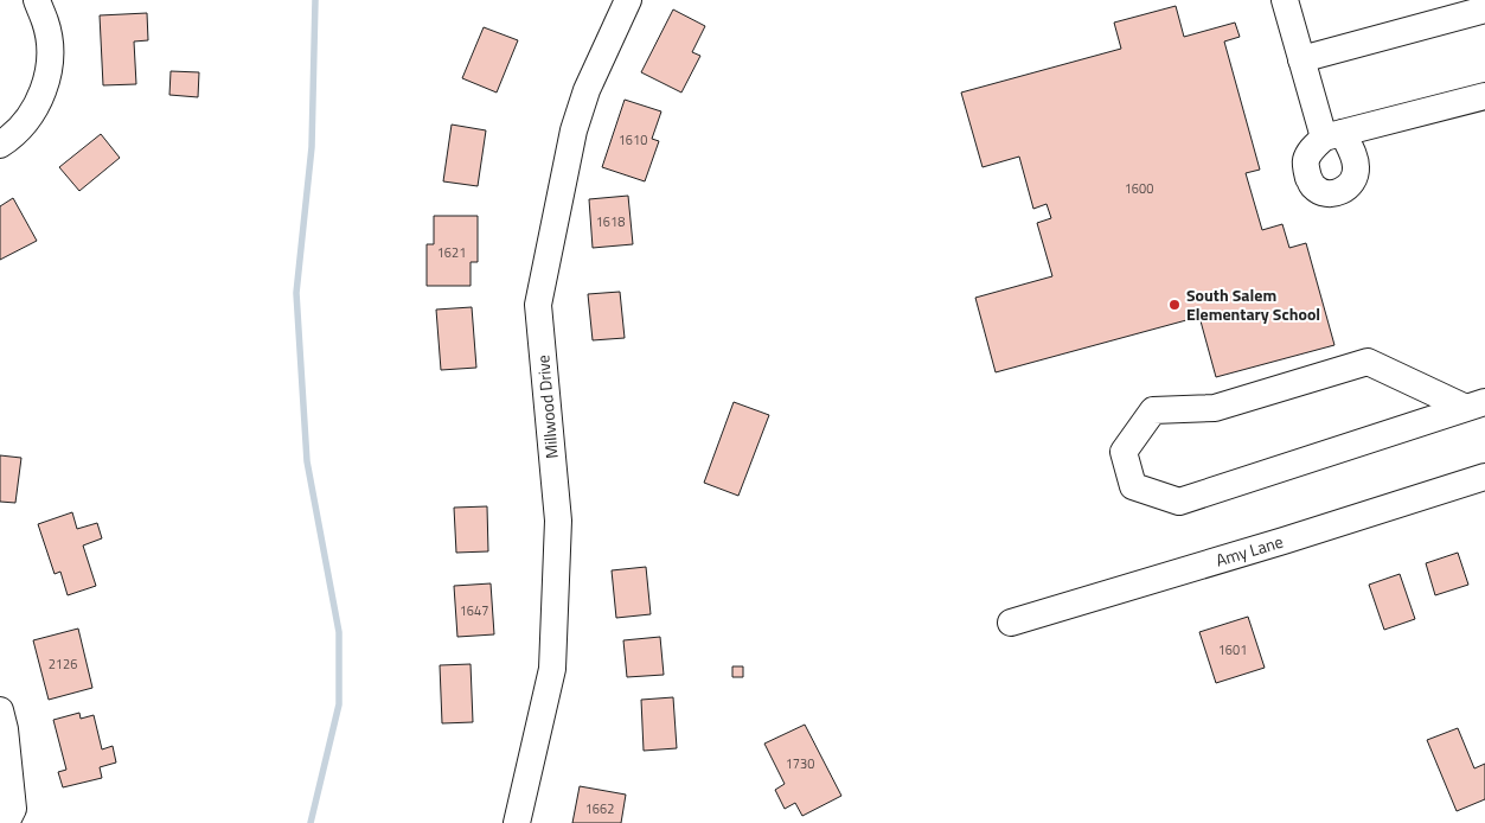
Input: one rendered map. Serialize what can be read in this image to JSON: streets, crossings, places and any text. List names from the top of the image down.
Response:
{
  "streets": {
    "street": ["Millwood Drive", "Amy Lane"]
  },
  "places": ["South Salem Elementary School"],
  "house_numbers": [
    "1610",
    "1600",
    "1618",
    "1621",
    "1647",
    "1601",
    "2126",
    "1730",
    "1662"
  ]
}
